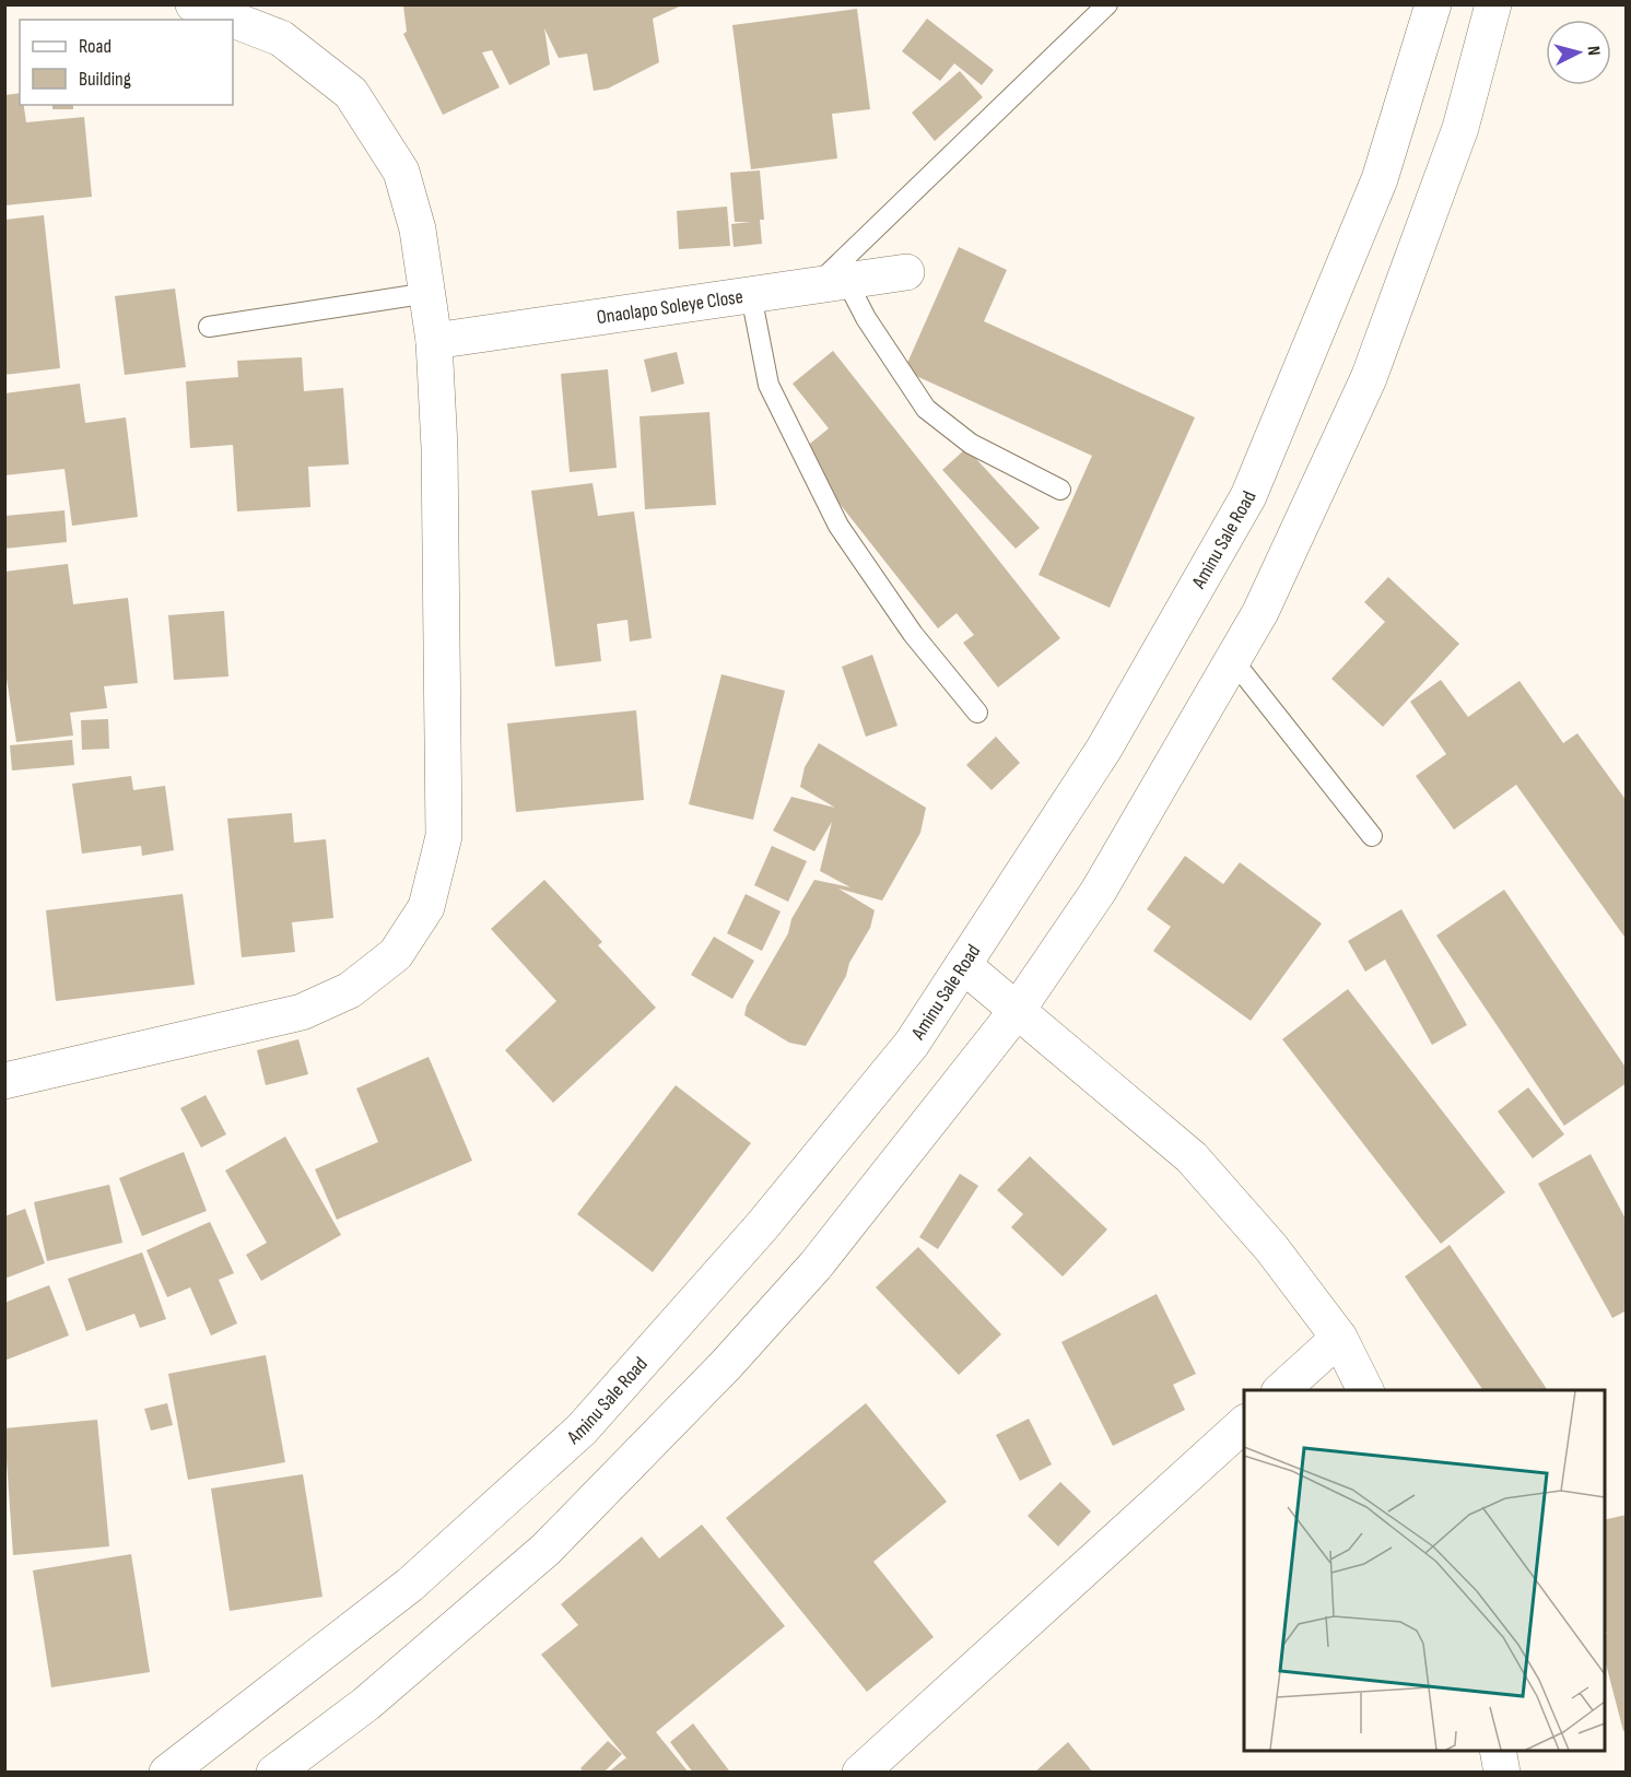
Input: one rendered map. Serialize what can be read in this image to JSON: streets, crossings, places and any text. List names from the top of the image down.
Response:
{
  "streets": {
    "street": ["Onaolapo Soleye Close", "Aminu Sale Road"]
  },
  "legend": ["Road", "Building"],
  "north": "right"
}
